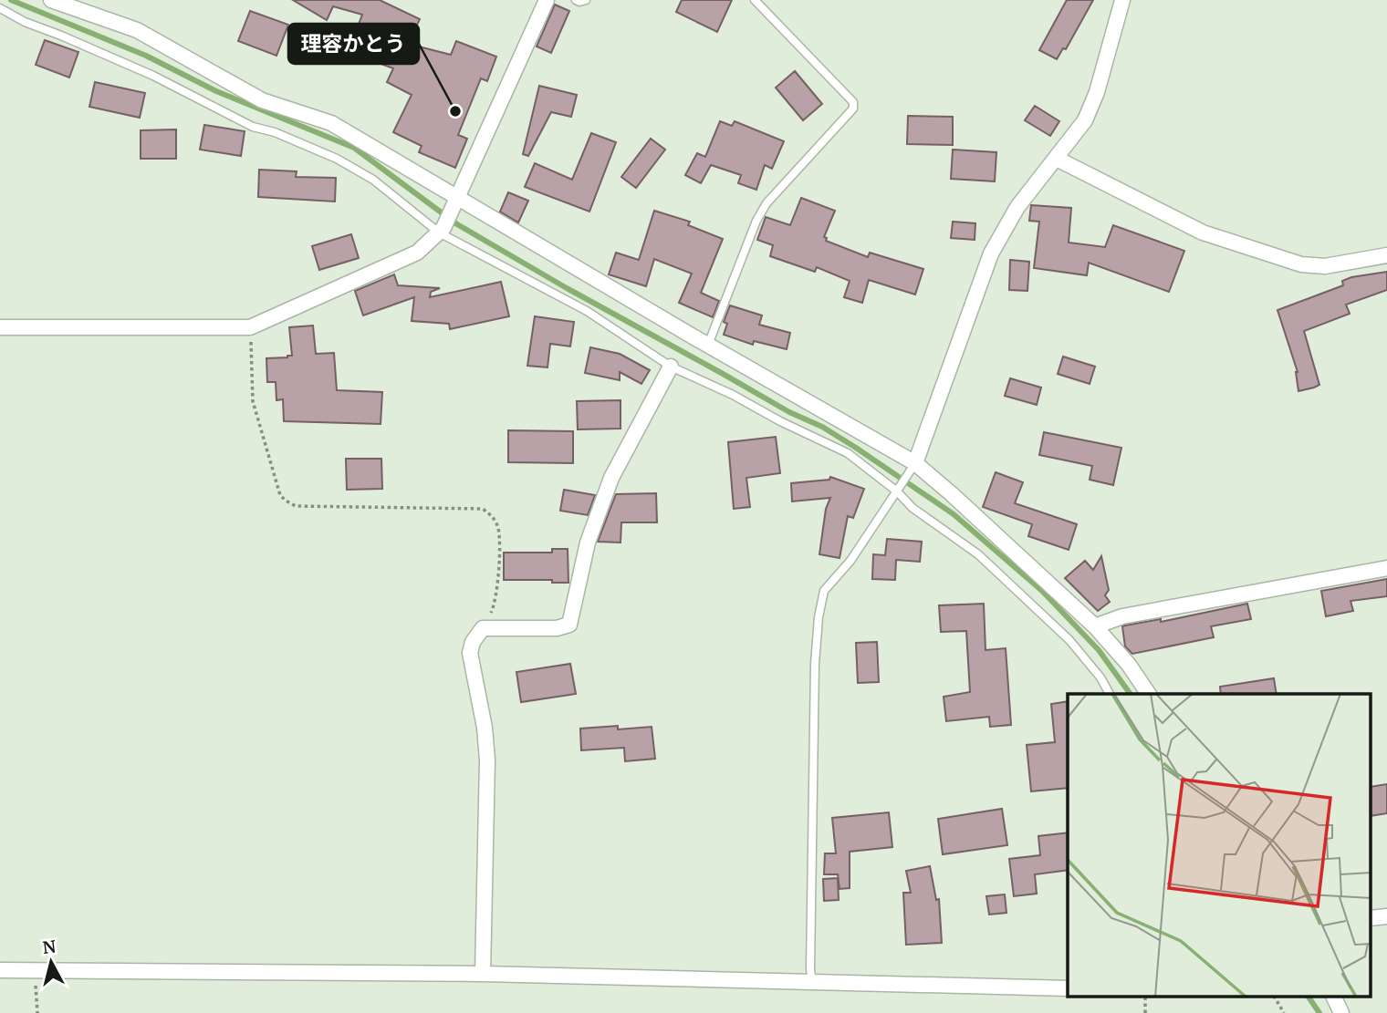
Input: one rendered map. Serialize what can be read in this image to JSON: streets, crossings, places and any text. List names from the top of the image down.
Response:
{
  "places": ["理容かとう"],
  "north": "top"
}
